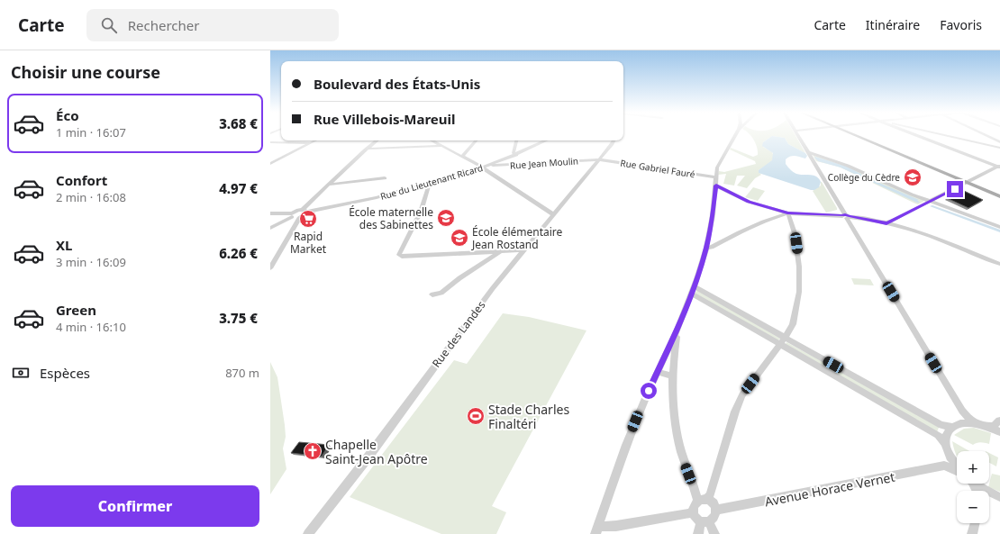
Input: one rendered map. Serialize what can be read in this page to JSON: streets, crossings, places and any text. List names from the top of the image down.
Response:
{
  "streets": {
    "street": [
      "Rue Jean Moulin",
      "Rue Gabriel Fauré",
      "Rue du Lieutenant Ricard",
      "Rue des Landes",
      "Avenue Horace Vernet"
    ]
  },
  "crossings": [
    ["Rue Jean Moulin", "Rue Gabriel Fauré"],
    ["Rue Jean Moulin", "Rue du Lieutenant Ricard"],
    ["Rue Jean Moulin", "Rue des Landes"],
    ["Rue Gabriel Fauré", "Rue des Landes"]
  ],
  "places": {
    "school or university": ["Collège du Cèdre", "École maternelle des Sabinettes", "École élémentaire Jean Rostand"],
    "supermarket": ["Rapid Market"],
    "sports": ["Stade Charles Finaltéri"],
    "church": ["Chapelle Saint-Jean Apôtre"]
  },
  "page": {
    "header": "Carte",
    "search": "Rechercher",
    "nav": ["Carte", "Itinéraire", "Favoris"],
    "heading": "Choisir une course",
    "banner": ["Boulevard des États-Unis", "Rue Villebois-Mareuil"],
    "list": [
      {
        "name": "Éco",
        "note": "1 min · 16:07",
        "value": "3.68 €"
      },
      {
        "name": "Confort",
        "note": "2 min · 16:08",
        "value": "4.97 €"
      },
      {
        "name": "XL",
        "note": "3 min · 16:09",
        "value": "6.26 €"
      },
      {
        "name": "Green",
        "note": "4 min · 16:10",
        "value": "3.75 €"
      }
    ],
    "pay": ["Espèces", "870 m"],
    "map_buttons": ["+", "−"],
    "buttons": "Confirmer"
  }
}
